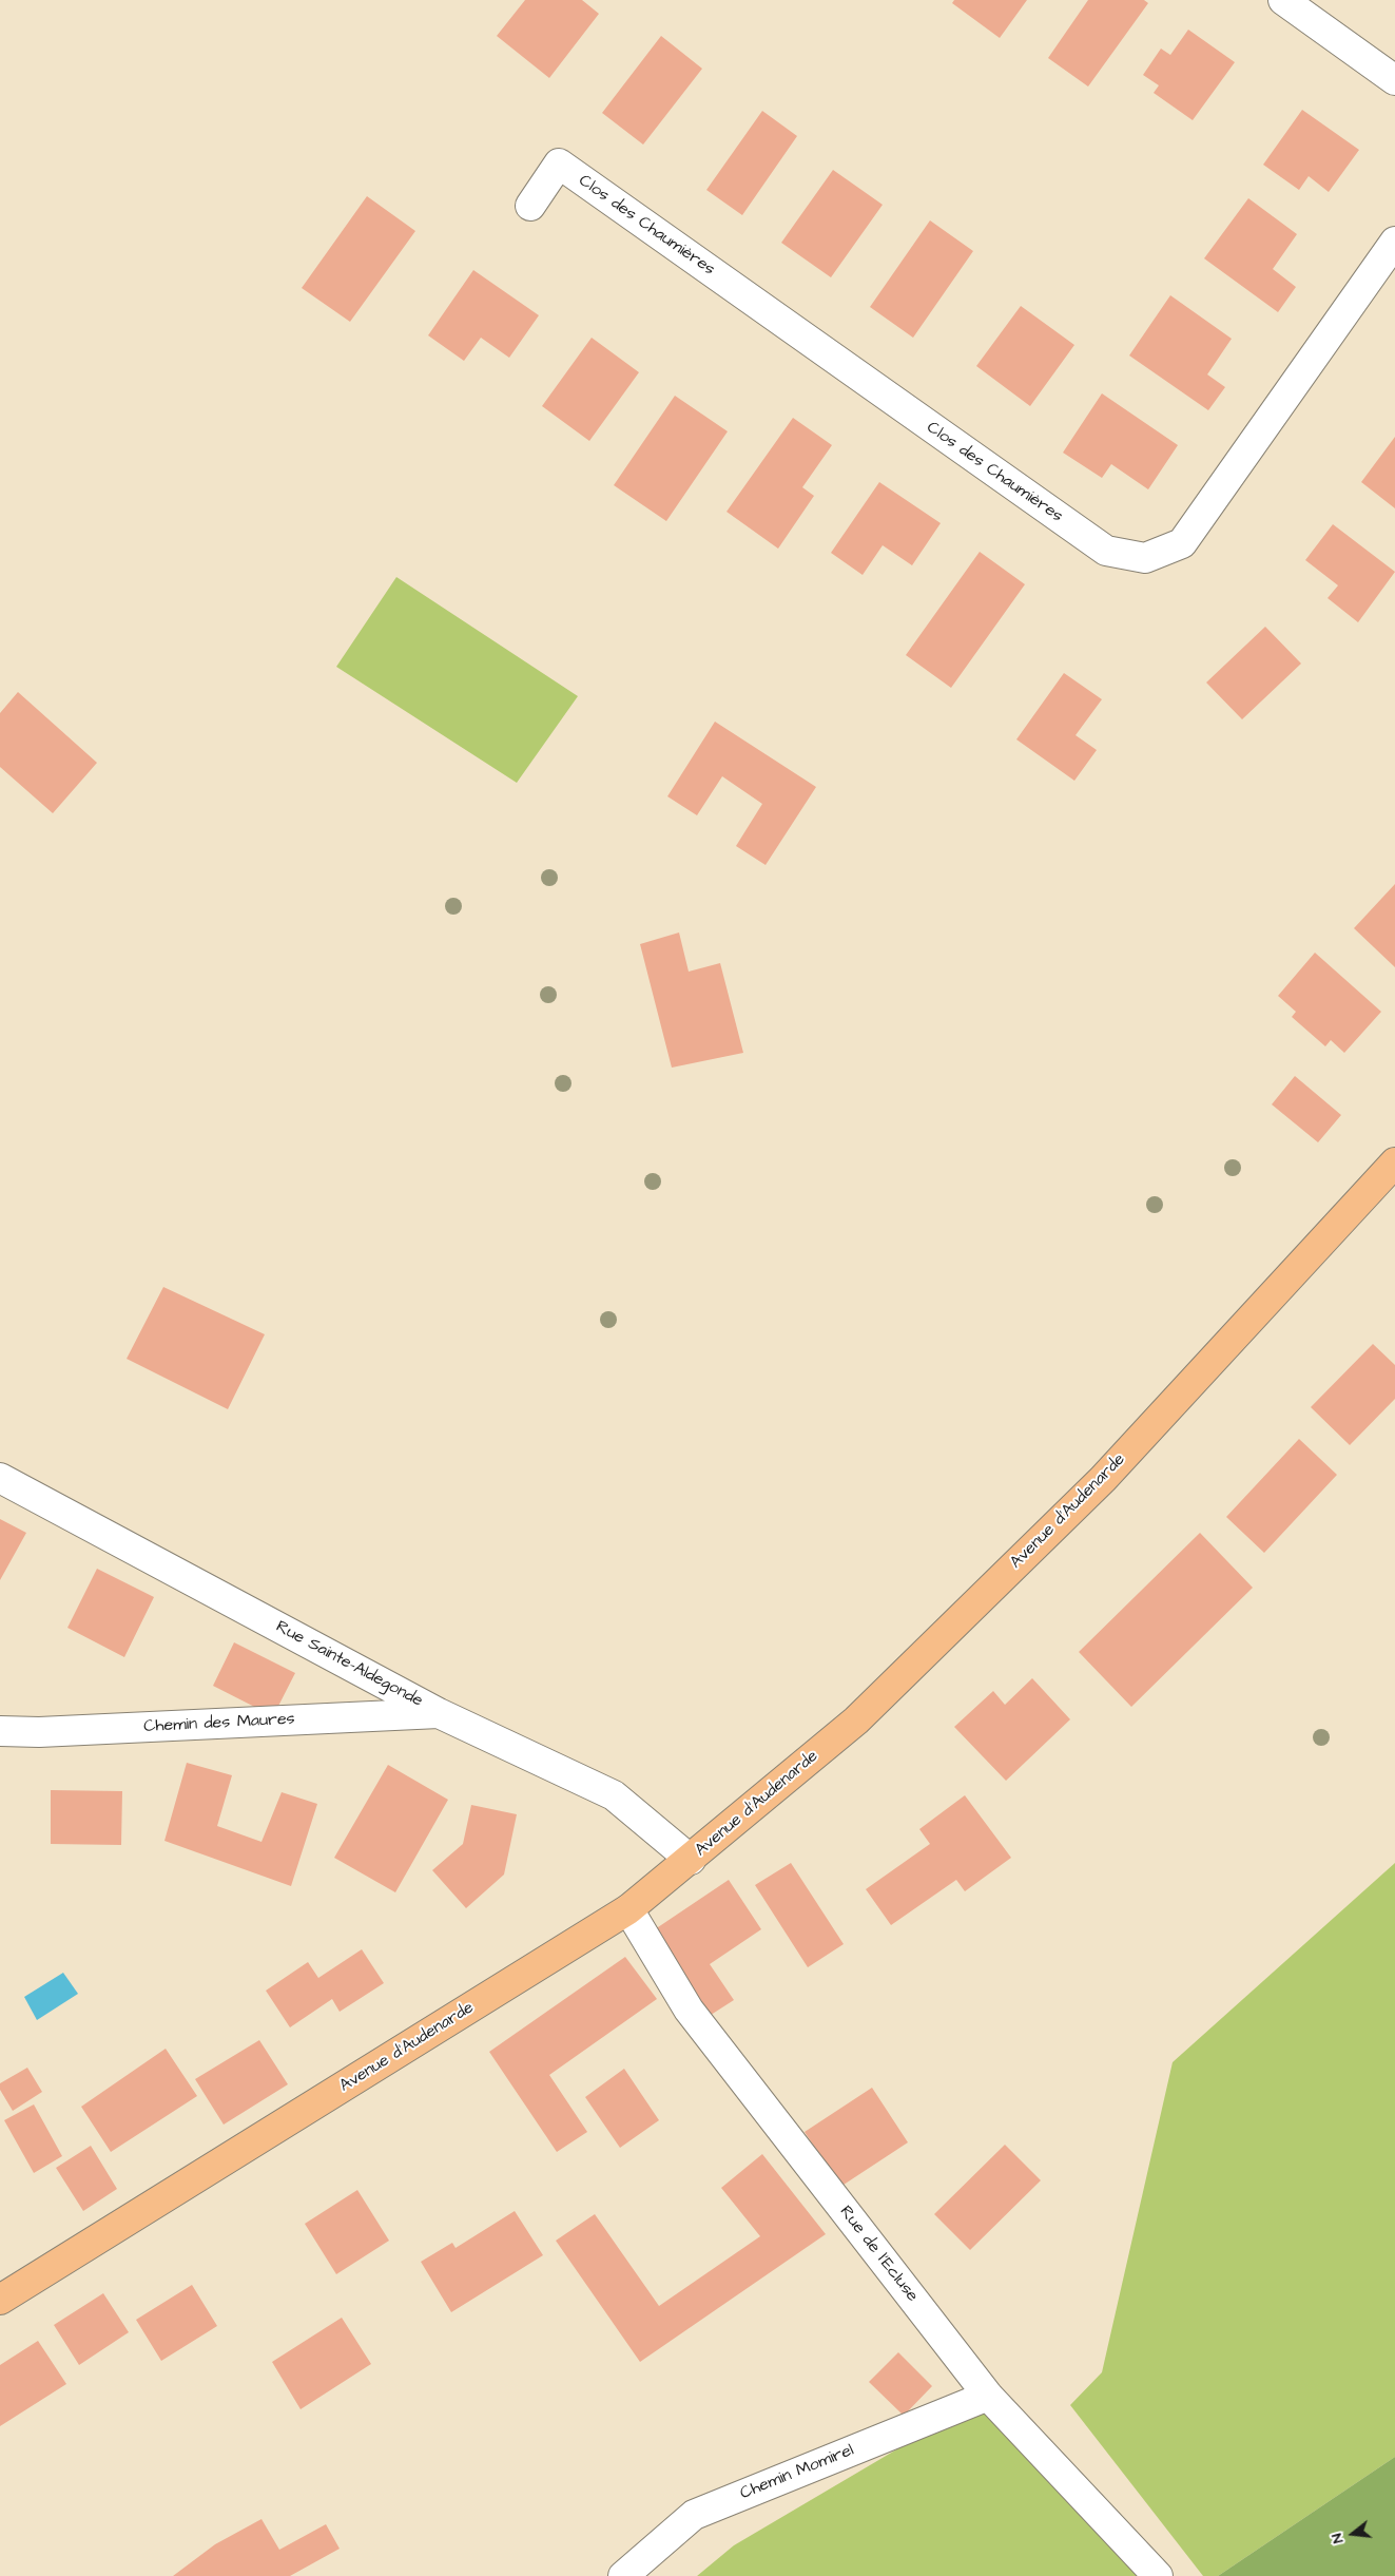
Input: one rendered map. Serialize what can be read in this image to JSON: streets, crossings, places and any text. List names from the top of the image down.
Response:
{
  "streets": {
    "main road": ["Avenue d'Audenarde"],
    "street": [
      "Clos des Chaumières",
      "Rue Sainte-Aldegonde",
      "Chemin des Maures",
      "Rue de l'Ecluse",
      "Chemin Momirel"
    ]
  },
  "crossings": [
    ["Avenue d'Audenarde", "Rue Sainte-Aldegonde"],
    ["Avenue d'Audenarde", "Rue de l'Ecluse"],
    ["Rue Sainte-Aldegonde", "Chemin des Maures"],
    ["Rue de l'Ecluse", "Chemin Momirel"]
  ],
  "north": "left"
}
